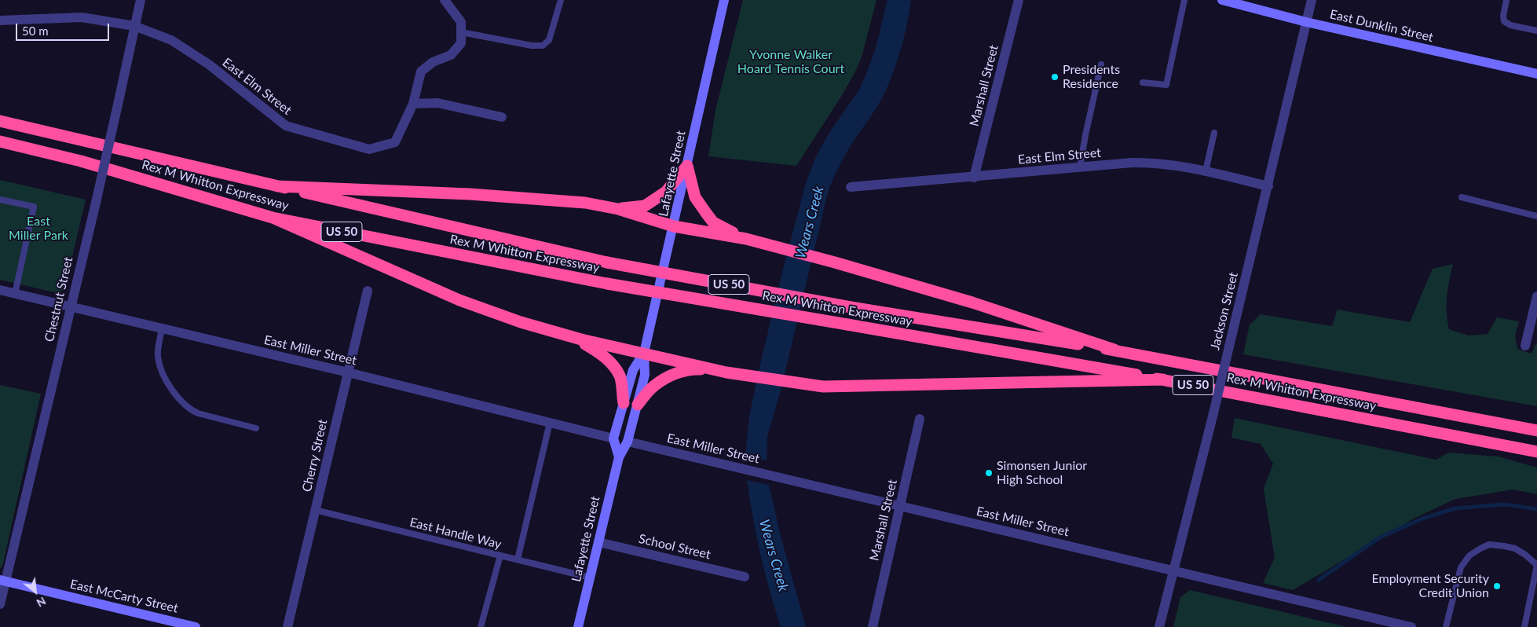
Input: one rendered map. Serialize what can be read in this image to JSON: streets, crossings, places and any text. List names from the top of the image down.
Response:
{
  "streets": {
    "highway": ["Rex M Whitton Expressway", "US 50"],
    "main road": ["East Dunklin Street", "Lafayette Street", "East McCarty Street"],
    "street": [
      "Marshall Street",
      "East Elm Street",
      "Chestnut Street",
      "Jackson Street",
      "East Miller Street",
      "Cherry Street",
      "School Street"
    ],
    "lane": ["East Handle Way"]
  },
  "crossings": [
    ["East Dunklin Street", "Jackson Street"],
    ["Marshall Street", "East Elm Street"],
    ["Marshall Street", "East Miller Street"],
    ["East Elm Street", "Chestnut Street"],
    ["East Elm Street", "Jackson Street"],
    ["Lafayette Street", "East Miller Street"],
    ["Lafayette Street", "East Handle Way"],
    ["Lafayette Street", "School Street"],
    ["Chestnut Street", "East Miller Street"],
    ["Chestnut Street", "East McCarty Street"],
    ["Jackson Street", "East Miller Street"],
    ["East Miller Street", "Cherry Street"],
    ["Cherry Street", "East Handle Way"]
  ],
  "water": ["Wears Creek"],
  "parks": ["Yvonne Walker Hoard Tennis Court", "East Miller Park"],
  "places": ["Presidents Residence", "Simonsen Junior High School", "Employment Security Credit Union"],
  "scale_bar": "50 m",
  "north": "bottom right"
}
